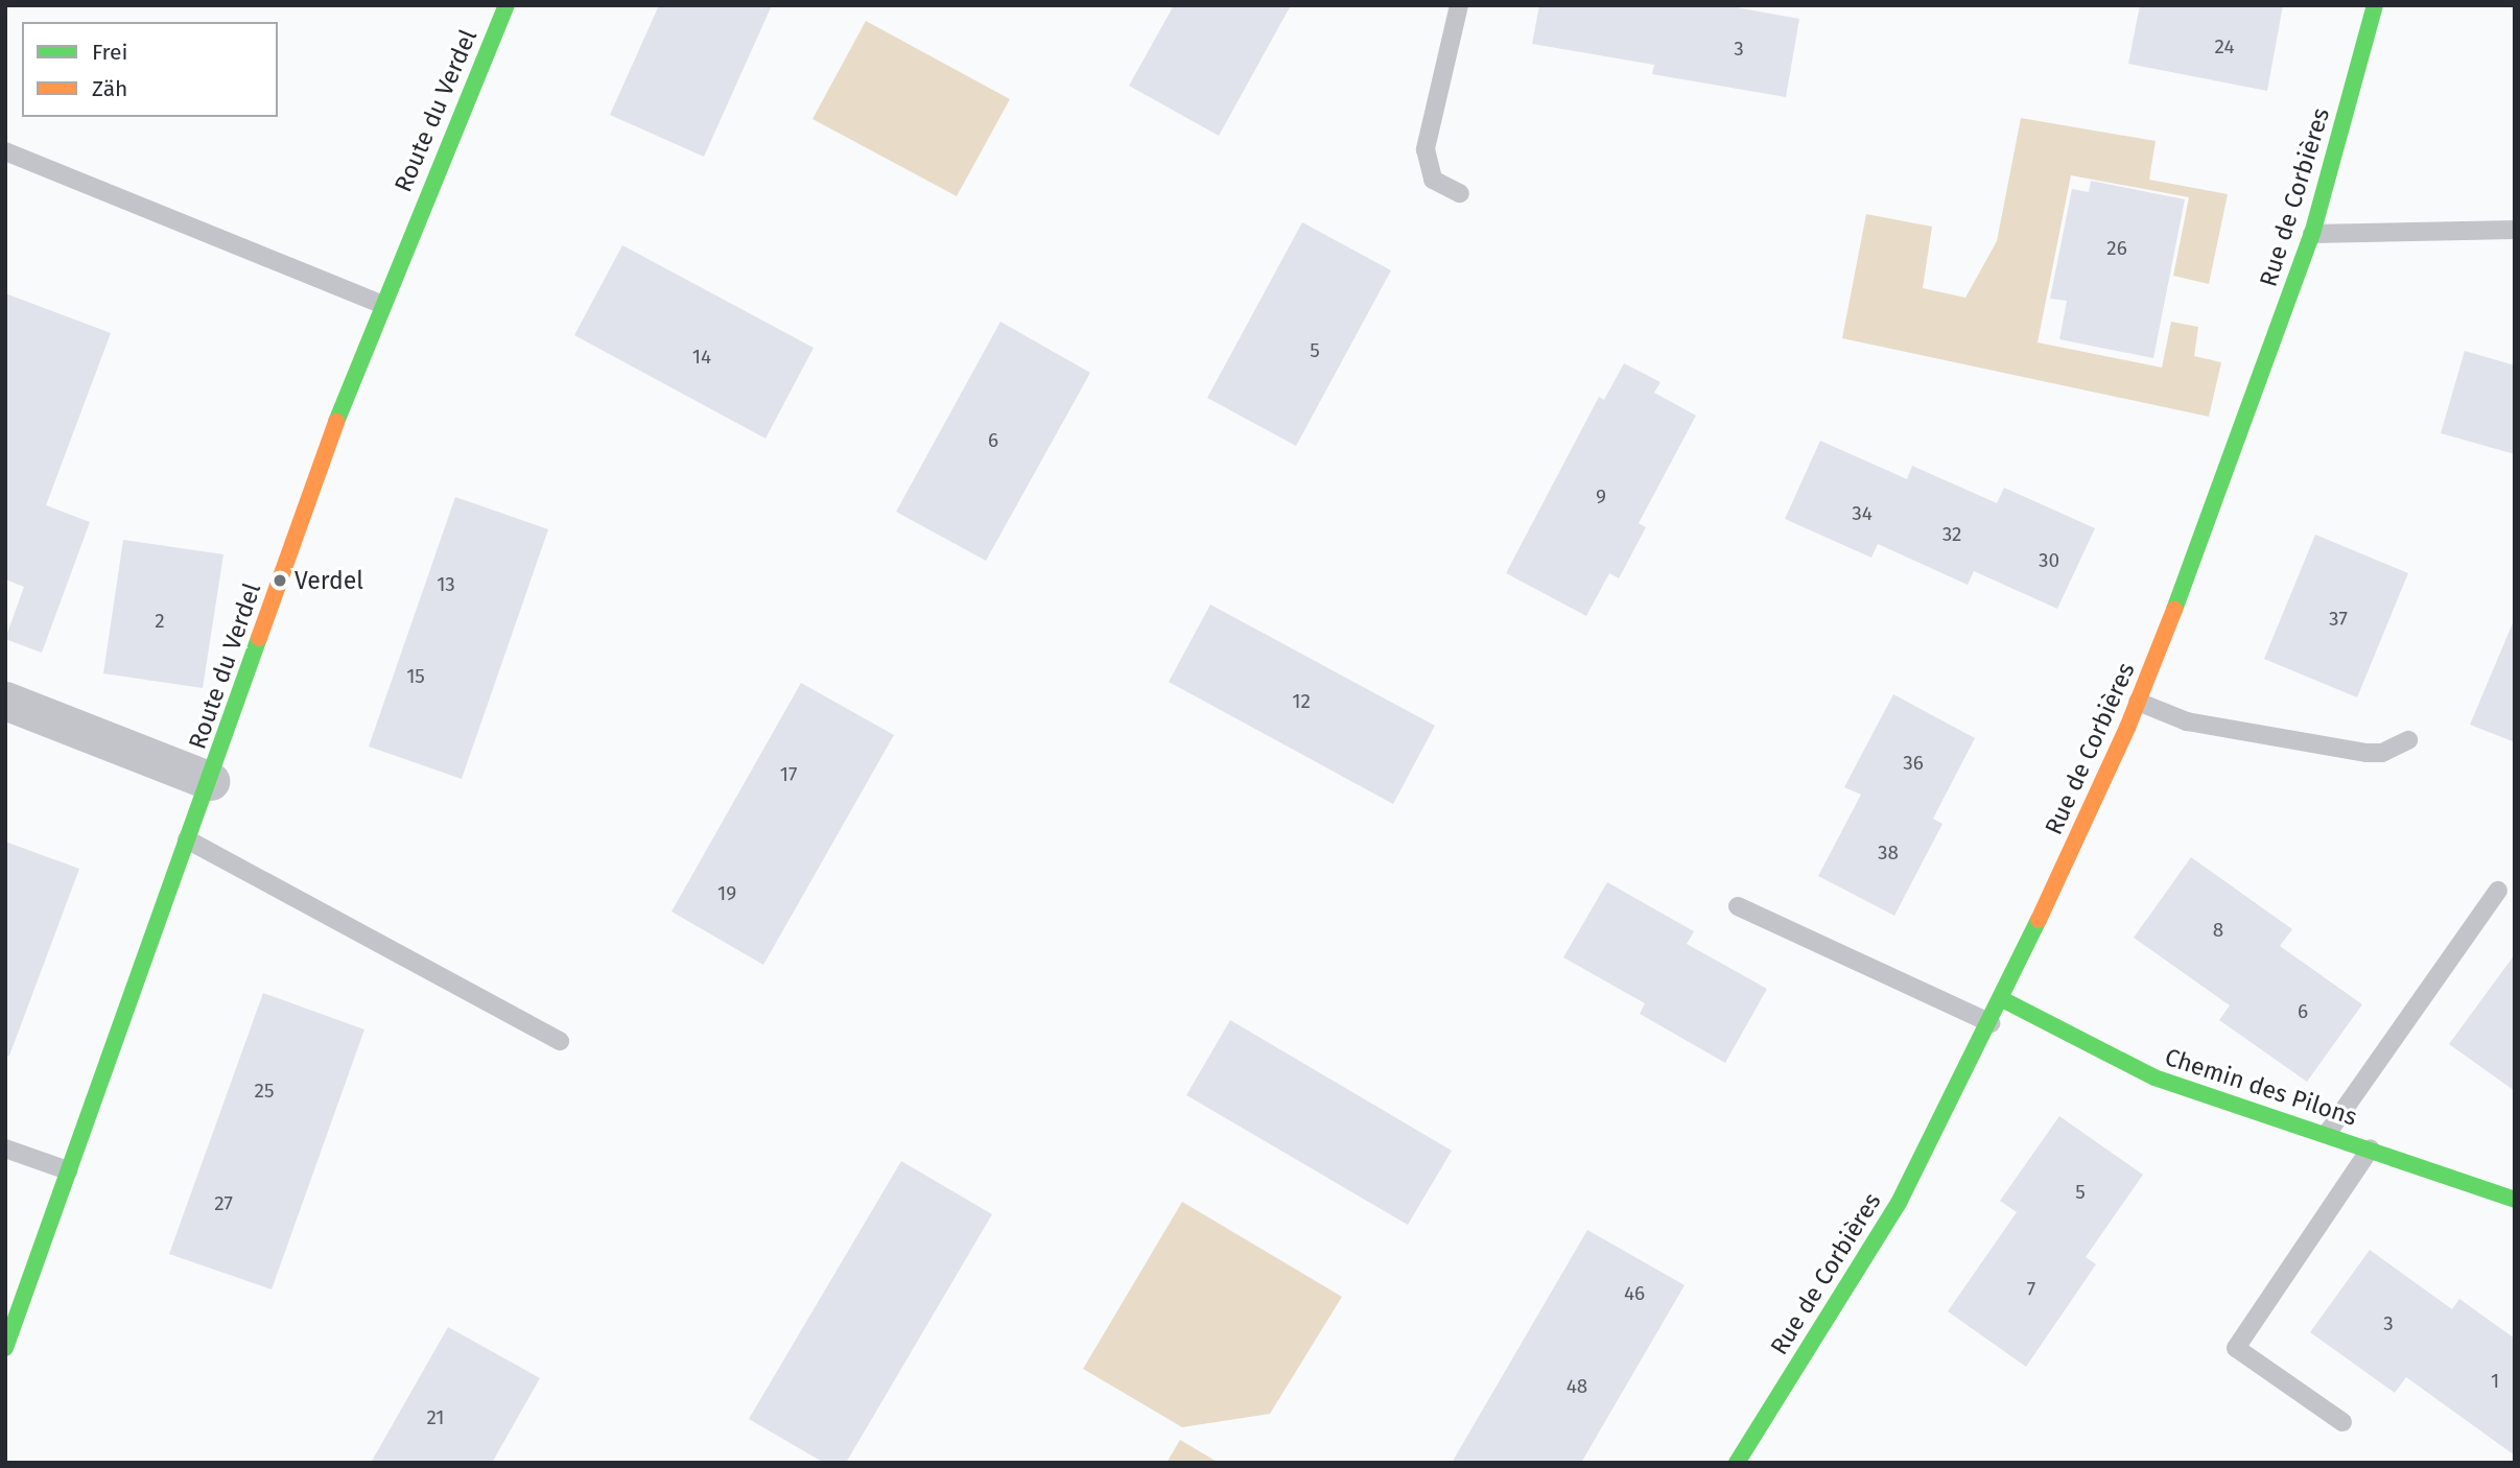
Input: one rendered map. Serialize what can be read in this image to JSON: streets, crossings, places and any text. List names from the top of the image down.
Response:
{
  "streets": {
    "street": ["Route du Verdel", "Rue de Corbières", "Chemin des Pilons"]
  },
  "crossings": [
    ["Rue de Corbières", "Chemin des Pilons"]
  ],
  "places": ["Verdel"],
  "house_numbers": [
    "24",
    "3",
    "26",
    "5",
    "14",
    "6",
    "9",
    "34",
    "32",
    "30",
    "13",
    "37",
    "2",
    "15",
    "12",
    "36",
    "17",
    "38",
    "19",
    "8",
    "6",
    "25",
    "5",
    "27",
    "7",
    "46",
    "3",
    "1",
    "48",
    "21"
  ],
  "legend": ["Frei", "Zäh"]
}
